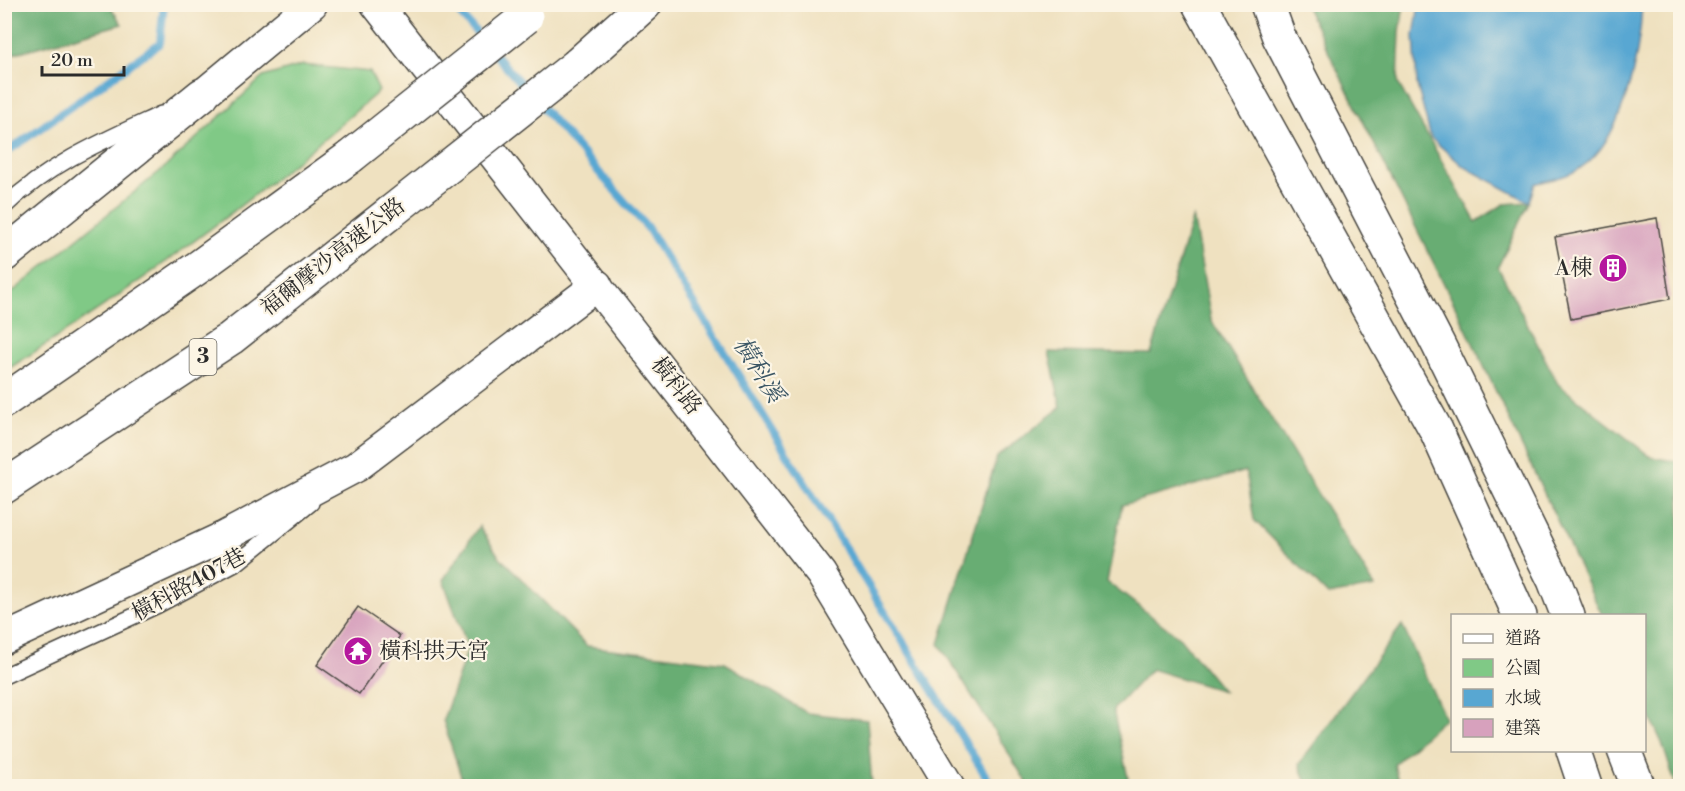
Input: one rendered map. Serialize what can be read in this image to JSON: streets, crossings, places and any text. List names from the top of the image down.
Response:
{
  "streets": {
    "highway": ["福爾摩沙高速公路", "3"],
    "street": ["橫科路"],
    "lane": ["橫科路407巷"]
  },
  "water": ["橫科溪"],
  "places": {
    "building": ["A棟"],
    "temple": ["橫科拱天宮"]
  },
  "legend": [
    "道路",
    "公園",
    "水域",
    "建築"
  ],
  "scale_bar": "20 m"
}
